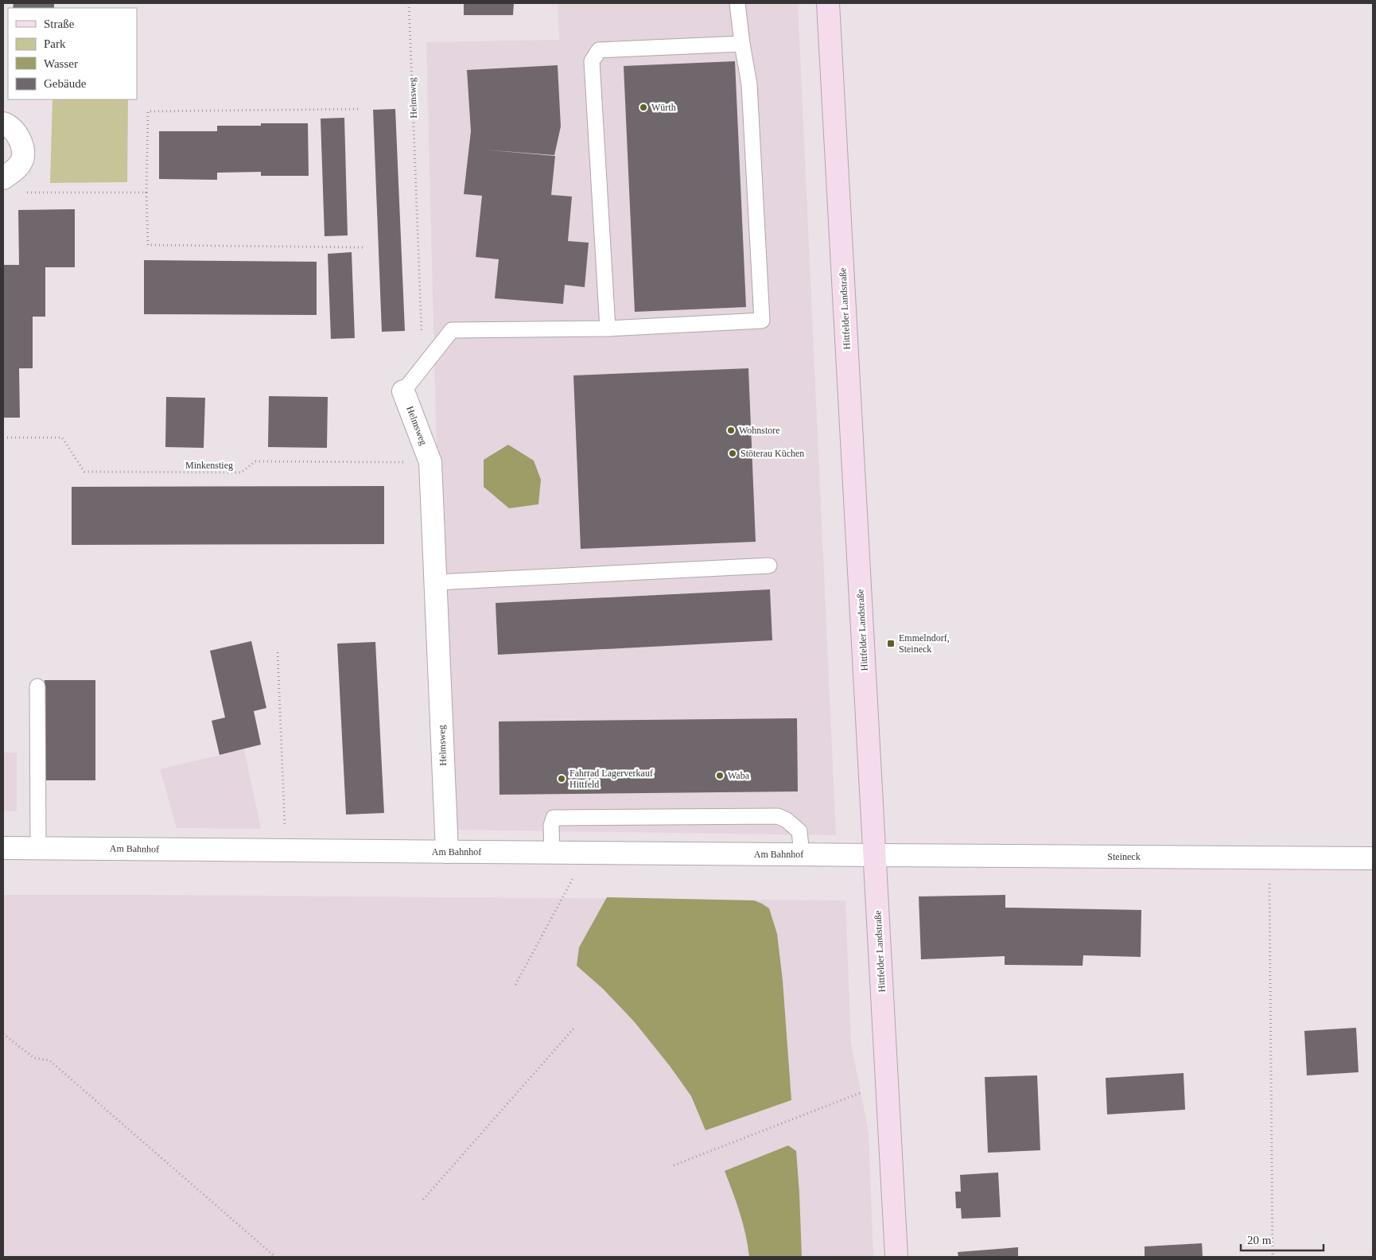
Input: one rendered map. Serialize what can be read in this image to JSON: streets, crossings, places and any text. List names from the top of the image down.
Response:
{
  "streets": {
    "main road": ["Hittfelder Landstraße"],
    "street": ["Helmsweg", "Am Bahnhof", "Steineck"],
    "path": ["Minkenstieg"]
  },
  "crossings": [
    ["Helmsweg", "Minkenstieg"],
    ["Helmsweg", "Am Bahnhof"],
    ["Hittfelder Landstraße", "Am Bahnhof"],
    ["Hittfelder Landstraße", "Steineck"],
    ["Am Bahnhof", "Steineck"]
  ],
  "places": {
    "other": [
      "Würth",
      "Wohnstore",
      "Stöterau Küchen",
      "Waba",
      "Fahrrad Lagerverkauf Hittfeld"
    ],
    "transit": ["Emmelndorf, Steineck"]
  },
  "legend": [
    "Straße",
    "Park",
    "Wasser",
    "Gebäude"
  ],
  "scale_bar": "20 m"
}
